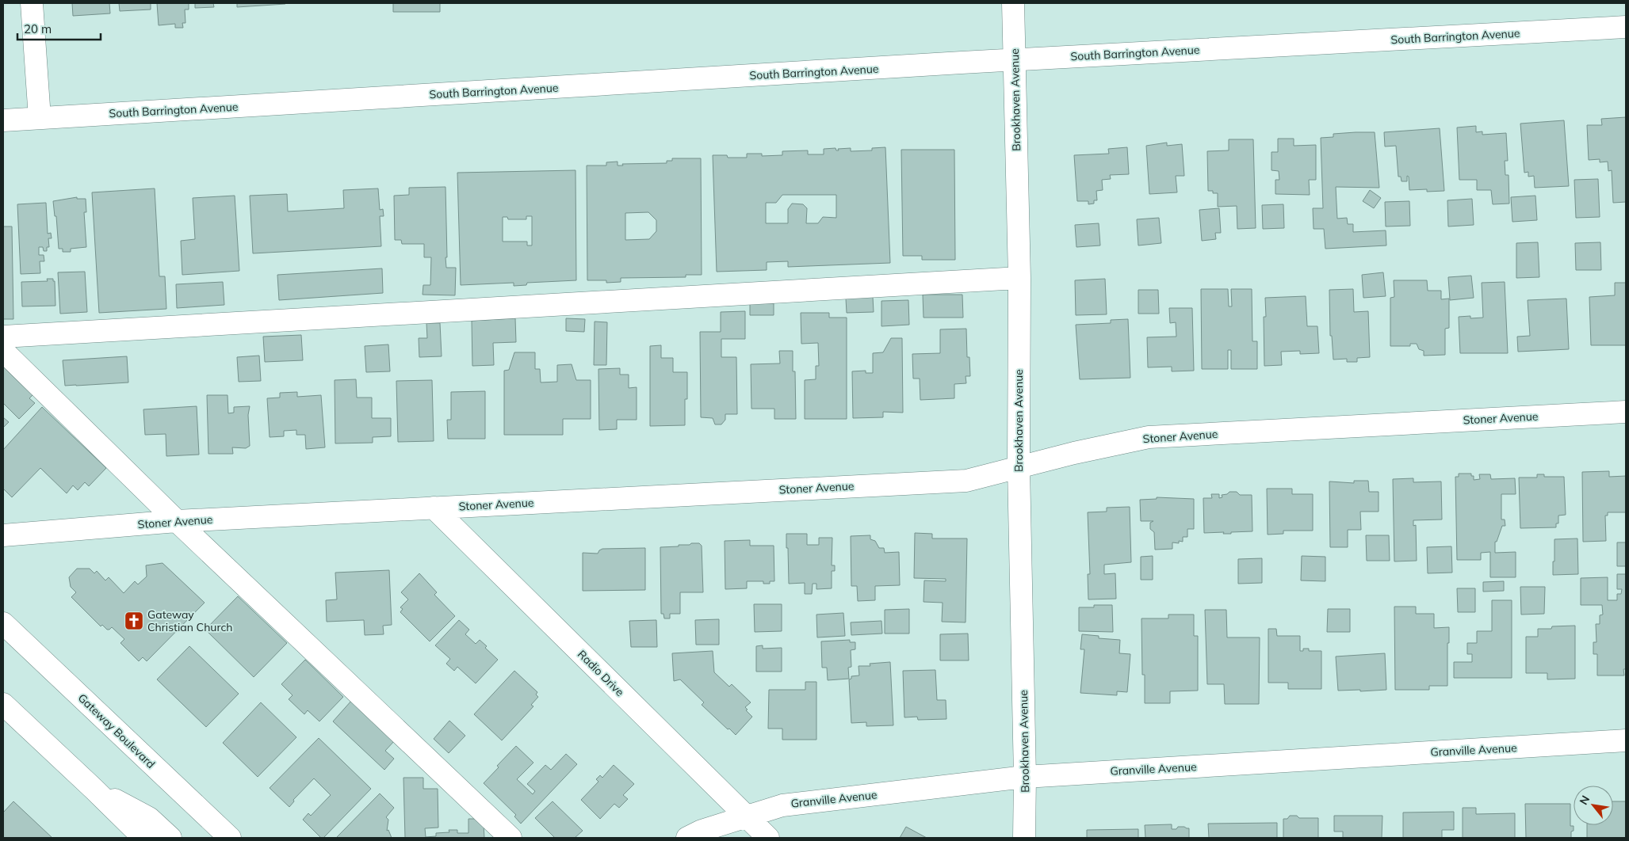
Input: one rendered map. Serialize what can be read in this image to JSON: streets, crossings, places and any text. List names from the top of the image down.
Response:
{
  "streets": {
    "street": [
      "South Barrington Avenue",
      "Brookhaven Avenue",
      "Stoner Avenue",
      "Radio Drive",
      "Gateway Boulevard",
      "Granville Avenue"
    ]
  },
  "crossings": [
    ["South Barrington Avenue", "Brookhaven Avenue"],
    ["Brookhaven Avenue", "Stoner Avenue"],
    ["Brookhaven Avenue", "Granville Avenue"],
    ["Stoner Avenue", "Radio Drive"],
    ["Radio Drive", "Granville Avenue"]
  ],
  "places": {
    "church": ["Gateway Christian Church"]
  },
  "scale_bar": "20 m",
  "north": "top left"
}
